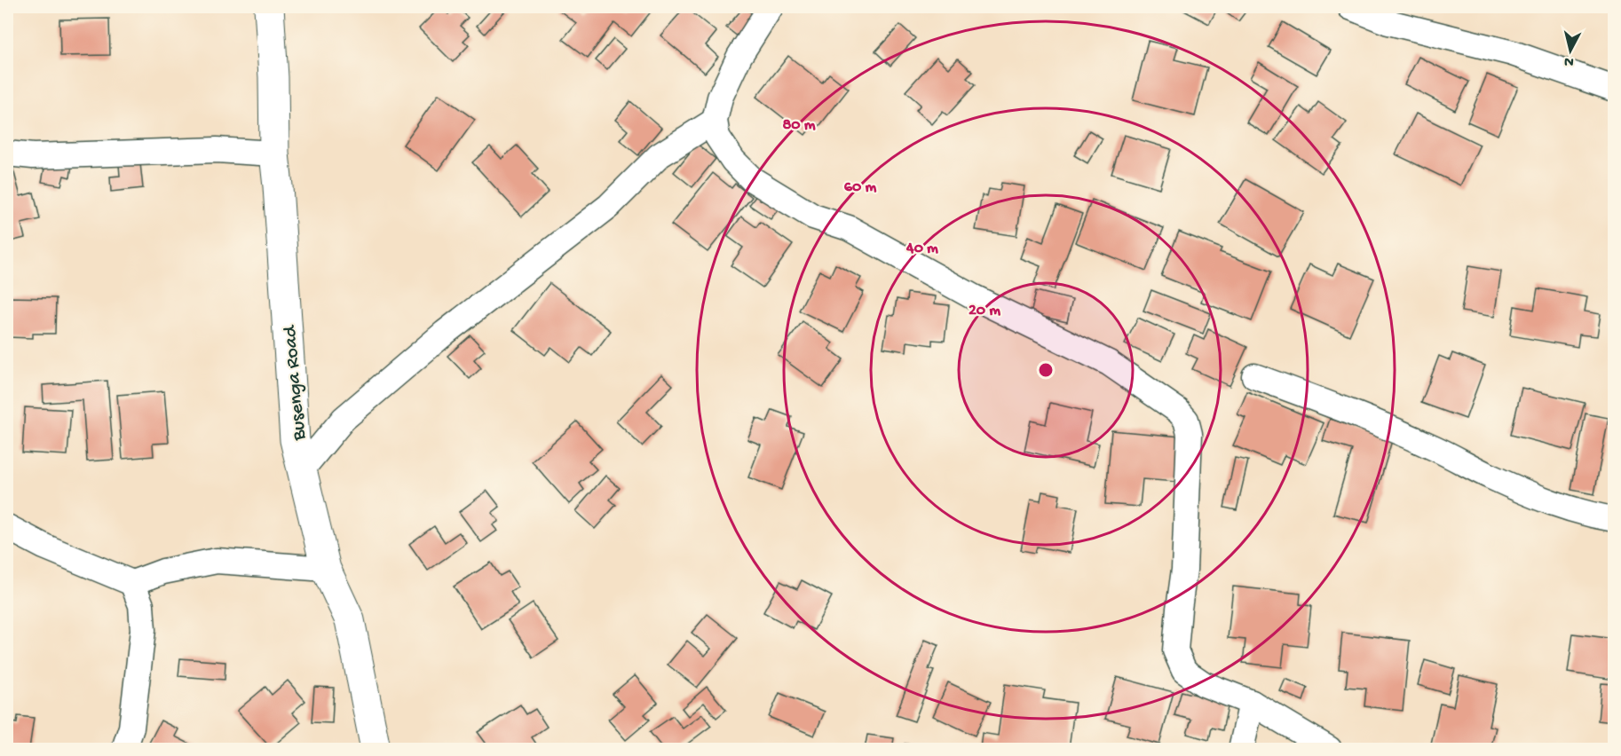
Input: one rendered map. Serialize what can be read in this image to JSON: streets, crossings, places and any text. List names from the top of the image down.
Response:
{
  "streets": {
    "street": ["Busenga Road"]
  },
  "north": "bottom",
  "rings": [
    "80 m",
    "60 m",
    "40 m",
    "20 m"
  ]
}
